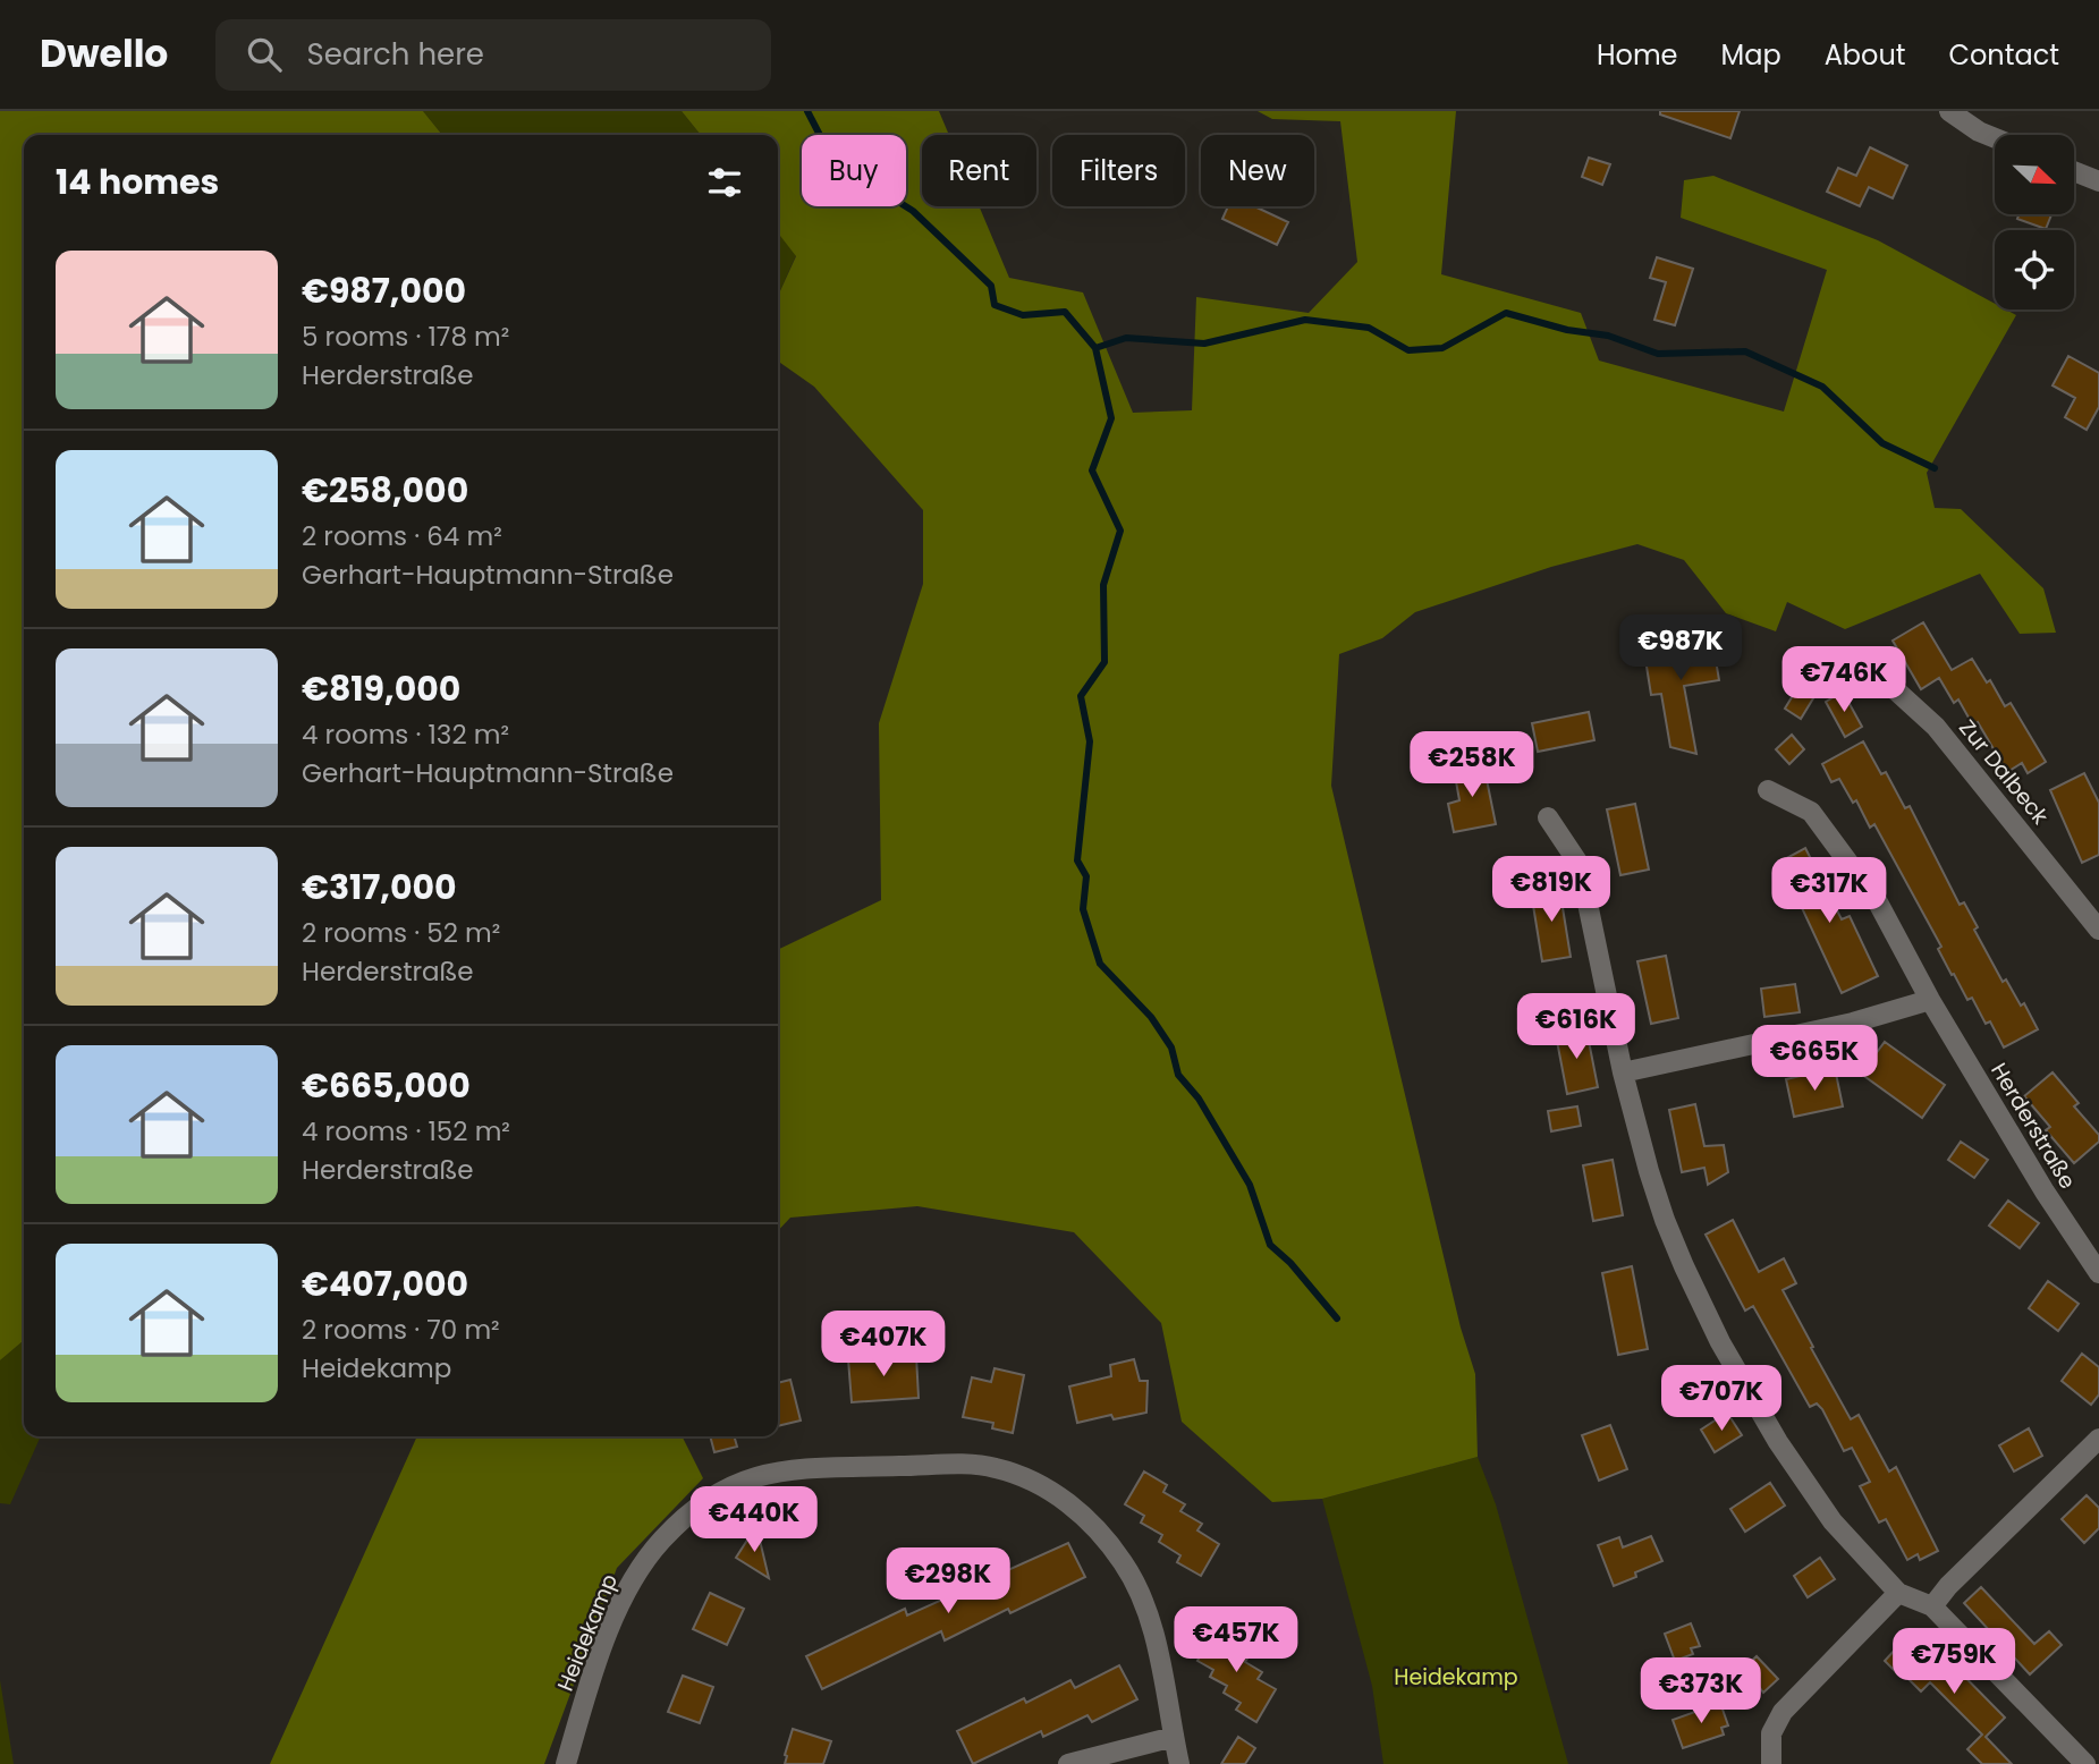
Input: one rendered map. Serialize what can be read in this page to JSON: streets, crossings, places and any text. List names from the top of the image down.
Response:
{
  "streets": {
    "street": ["Zur Dalbeck", "Herderstraße", "Heidekamp"]
  },
  "parks": ["Heidekamp"],
  "north": "bottom right",
  "page": {
    "header": "Dwello",
    "search": "Search here",
    "nav": [
      "Home",
      "Map",
      "About",
      "Contact"
    ],
    "chip": [
      "Buy",
      "Rent",
      "Filters",
      "New"
    ],
    "heading": "14 homes",
    "list": [
      {
        "name": "€987,000",
        "note": "5 rooms · 178 m² · Herderstraße"
      },
      {
        "name": "€258,000",
        "note": "2 rooms · 64 m² · Gerhart-Hauptmann-Straße"
      },
      {
        "name": "€819,000",
        "note": "4 rooms · 132 m² · Gerhart-Hauptmann-Straße"
      },
      {
        "name": "€317,000",
        "note": "2 rooms · 52 m² · Herderstraße"
      },
      {
        "name": "€665,000",
        "note": "4 rooms · 152 m² · Herderstraße"
      },
      {
        "name": "€407,000",
        "note": "2 rooms · 70 m² · Heidekamp"
      }
    ],
    "price": [
      "€987K",
      "€746K",
      "€258K",
      "€819K",
      "€317K",
      "€616K",
      "€665K",
      "€407K",
      "€707K",
      "€440K",
      "€298K",
      "€457K",
      "€759K",
      "€373K"
    ]
  }
}
